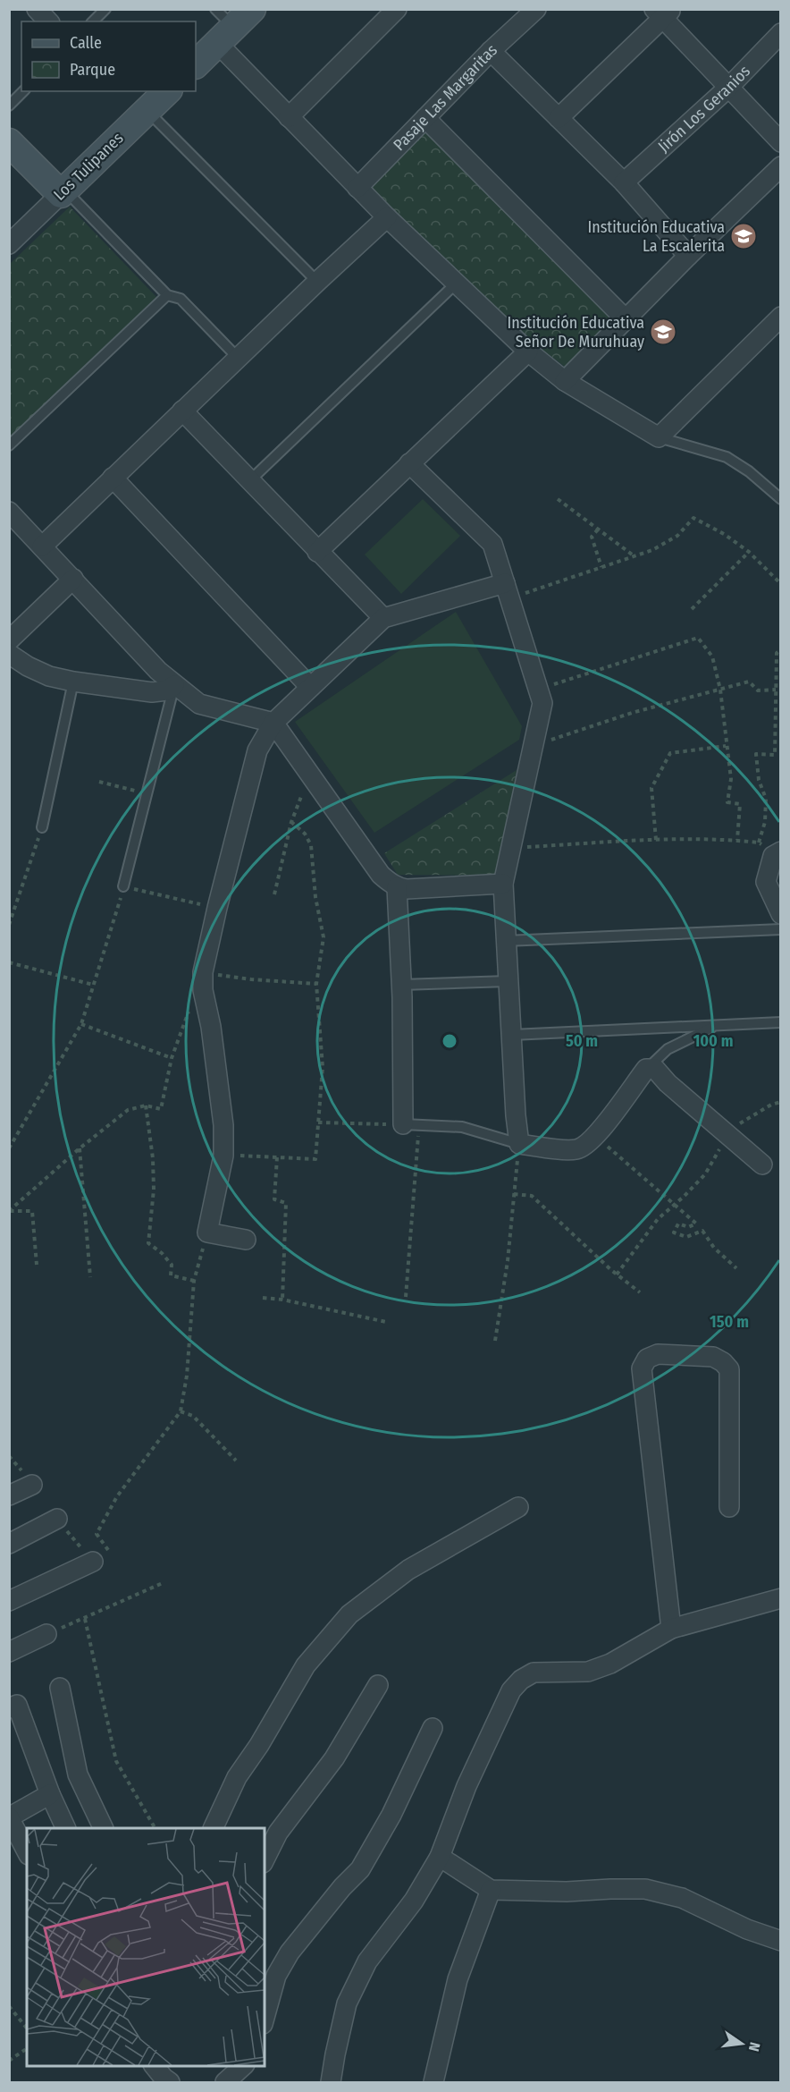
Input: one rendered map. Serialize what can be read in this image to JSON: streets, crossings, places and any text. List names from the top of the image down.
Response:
{
  "streets": {
    "street": ["Pasaje Las Margaritas", "Jirón Los Geranios", "Los Tulipanes"]
  },
  "places": {
    "school or university": ["Institución Educativa La Escalerita", "Institución Educativa Señor De Muruhuay"]
  },
  "legend": ["Calle", "Parque"],
  "north": "right",
  "rings": ["50 m", "100 m", "150 m"]
}
